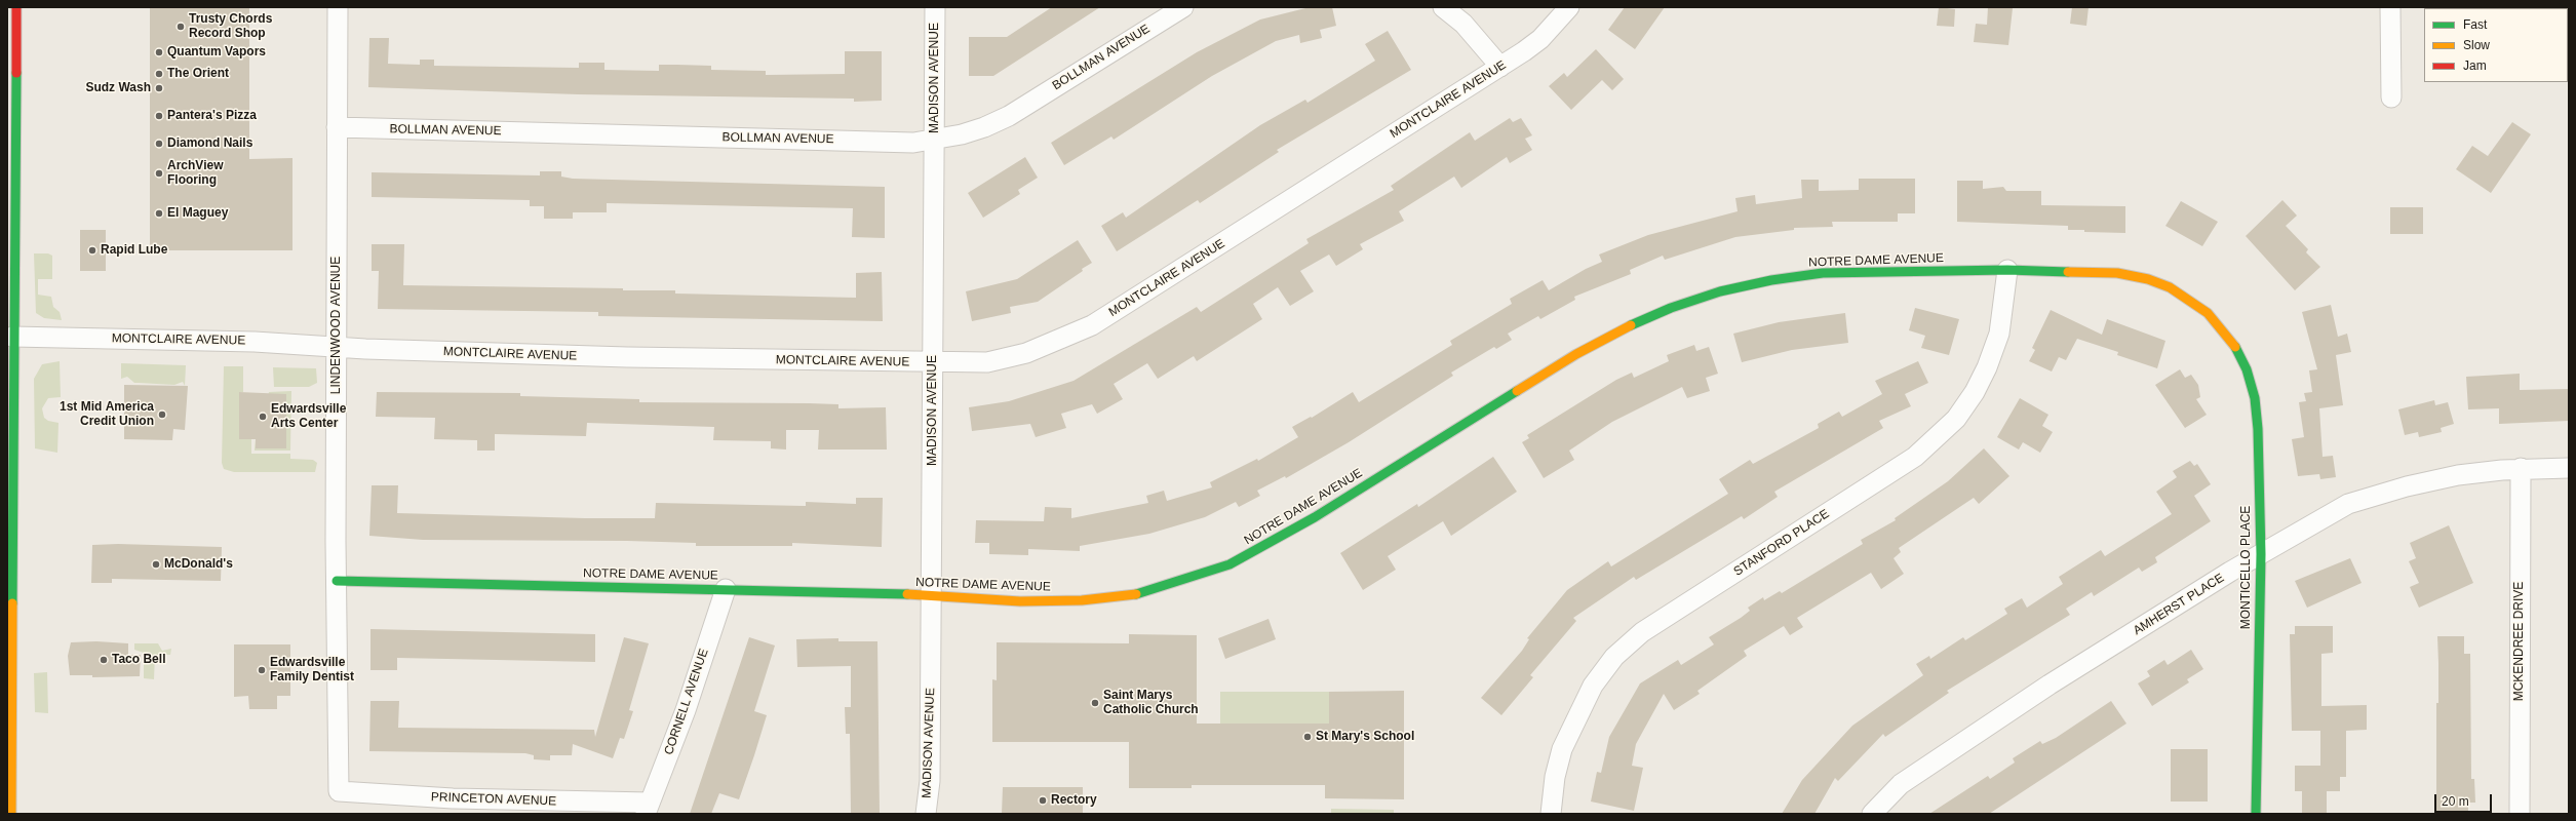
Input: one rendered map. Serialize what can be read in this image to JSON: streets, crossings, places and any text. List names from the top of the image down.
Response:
{
  "streets": {
    "street": [
      "BOLLMAN AVENUE",
      "MADISON AVENUE",
      "MONTCLAIRE AVENUE",
      "NOTRE DAME AVENUE",
      "LINDENWOOD AVENUE",
      "STANFORD PLACE",
      "MONTICELLO PLACE",
      "AMHERST PLACE",
      "MCKENDREE DRIVE",
      "CORNELL AVENUE",
      "PRINCETON AVENUE"
    ]
  },
  "crossings": [
    ["BOLLMAN AVENUE", "MADISON AVENUE"],
    ["BOLLMAN AVENUE", "LINDENWOOD AVENUE"],
    ["MADISON AVENUE", "MONTCLAIRE AVENUE"],
    ["MADISON AVENUE", "NOTRE DAME AVENUE"],
    ["MONTCLAIRE AVENUE", "LINDENWOOD AVENUE"],
    ["NOTRE DAME AVENUE", "LINDENWOOD AVENUE"],
    ["NOTRE DAME AVENUE", "STANFORD PLACE"],
    ["NOTRE DAME AVENUE", "MONTICELLO PLACE"],
    ["NOTRE DAME AVENUE", "CORNELL AVENUE"],
    ["LINDENWOOD AVENUE", "PRINCETON AVENUE"],
    ["MONTICELLO PLACE", "AMHERST PLACE"],
    ["AMHERST PLACE", "MCKENDREE DRIVE"],
    ["CORNELL AVENUE", "PRINCETON AVENUE"]
  ],
  "places": [
    "Trusty Chords Record Shop",
    "Quantum Vapors",
    "The Orient",
    "Sudz Wash",
    "Pantera's Pizza",
    "Diamond Nails",
    "ArchView Flooring",
    "El Maguey",
    "Rapid Lube",
    "1st Mid America Credit Union",
    "Edwardsville Arts Center",
    "McDonald's",
    "Taco Bell",
    "Edwardsville Family Dentist",
    "Saint Marys Catholic Church",
    "St Mary's School",
    "Rectory"
  ],
  "legend": ["Fast", "Slow", "Jam"],
  "scale_bar": "20 m"
}
